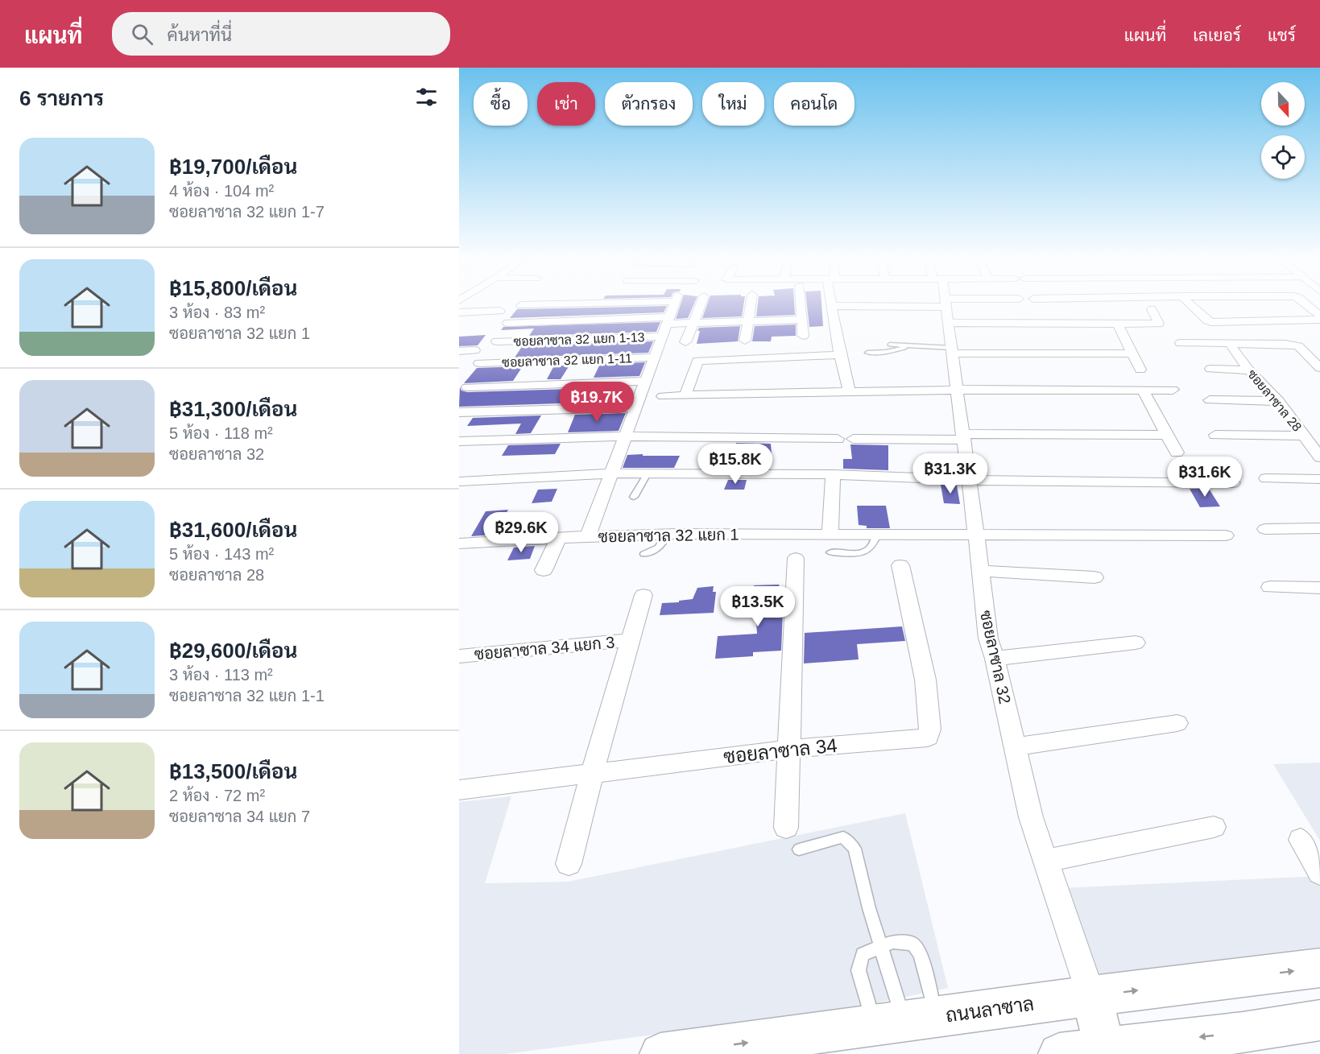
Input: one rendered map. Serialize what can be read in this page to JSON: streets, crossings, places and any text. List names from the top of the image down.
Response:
{
  "streets": {
    "street": [
      "ซอยลาซาล 32 แยก 1-13",
      "ซอยลาซาล 32 แยก 1-11",
      "ซอยลาซาล 28",
      "ซอยลาซาล 32 แยก 1",
      "ซอยลาซาล 34 แยก 3",
      "ซอยลาซาล 32",
      "ซอยลาซาล 34",
      "ถนนลาซาล"
    ]
  },
  "crossings": [
    ["ซอยลาซาล 32 แยก 1-13", "ซอยลาซาล 32 แยก 1"],
    ["ซอยลาซาล 32 แยก 1-11", "ซอยลาซาล 32 แยก 1"],
    ["ซอยลาซาล 32 แยก 1", "ซอยลาซาล 32"],
    ["ซอยลาซาล 32", "ถนนลาซาล"]
  ],
  "north": "bottom",
  "page": {
    "header": "แผนที่",
    "search": "ค้นหาที่นี่",
    "nav": ["แผนที่", "เลเยอร์", "แชร์"],
    "heading": "6 รายการ",
    "chip": [
      "ซื้อ",
      "เช่า",
      "ตัวกรอง",
      "ใหม่",
      "คอนโด"
    ],
    "list": [
      {
        "name": "฿19,700/เดือน",
        "note": "4 ห้อง · 104 m² · ซอยลาซาล 32 แยก 1-7"
      },
      {
        "name": "฿15,800/เดือน",
        "note": "3 ห้อง · 83 m² · ซอยลาซาล 32 แยก 1"
      },
      {
        "name": "฿31,300/เดือน",
        "note": "5 ห้อง · 118 m² · ซอยลาซาล 32"
      },
      {
        "name": "฿31,600/เดือน",
        "note": "5 ห้อง · 143 m² · ซอยลาซาล 28"
      },
      {
        "name": "฿29,600/เดือน",
        "note": "3 ห้อง · 113 m² · ซอยลาซาล 32 แยก 1-1"
      },
      {
        "name": "฿13,500/เดือน",
        "note": "2 ห้อง · 72 m² · ซอยลาซาล 34 แยก 7"
      }
    ],
    "price": [
      "฿19.7K",
      "฿15.8K",
      "฿31.3K",
      "฿31.6K",
      "฿29.6K",
      "฿13.5K"
    ]
  }
}
